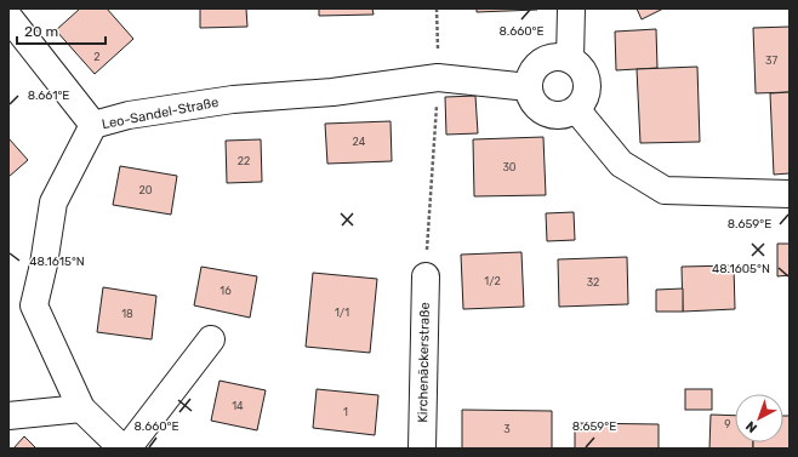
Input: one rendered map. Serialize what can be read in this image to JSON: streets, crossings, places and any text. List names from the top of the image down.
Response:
{
  "streets": {
    "street": ["Leo-Sandel-Straße", "Kirchenäckerstraße"]
  },
  "house_numbers": [
    "2",
    "37",
    "24",
    "22",
    "30",
    "20",
    "1/2",
    "32",
    "16",
    "1/1",
    "18",
    "14",
    "1",
    "9",
    "3"
  ],
  "scale_bar": "20 m",
  "north": "bottom left",
  "coordinates": [
    "8.660°E",
    "8.661°E",
    "8.659°E",
    "48.1615°N",
    "48.1605°N"
  ]
}
